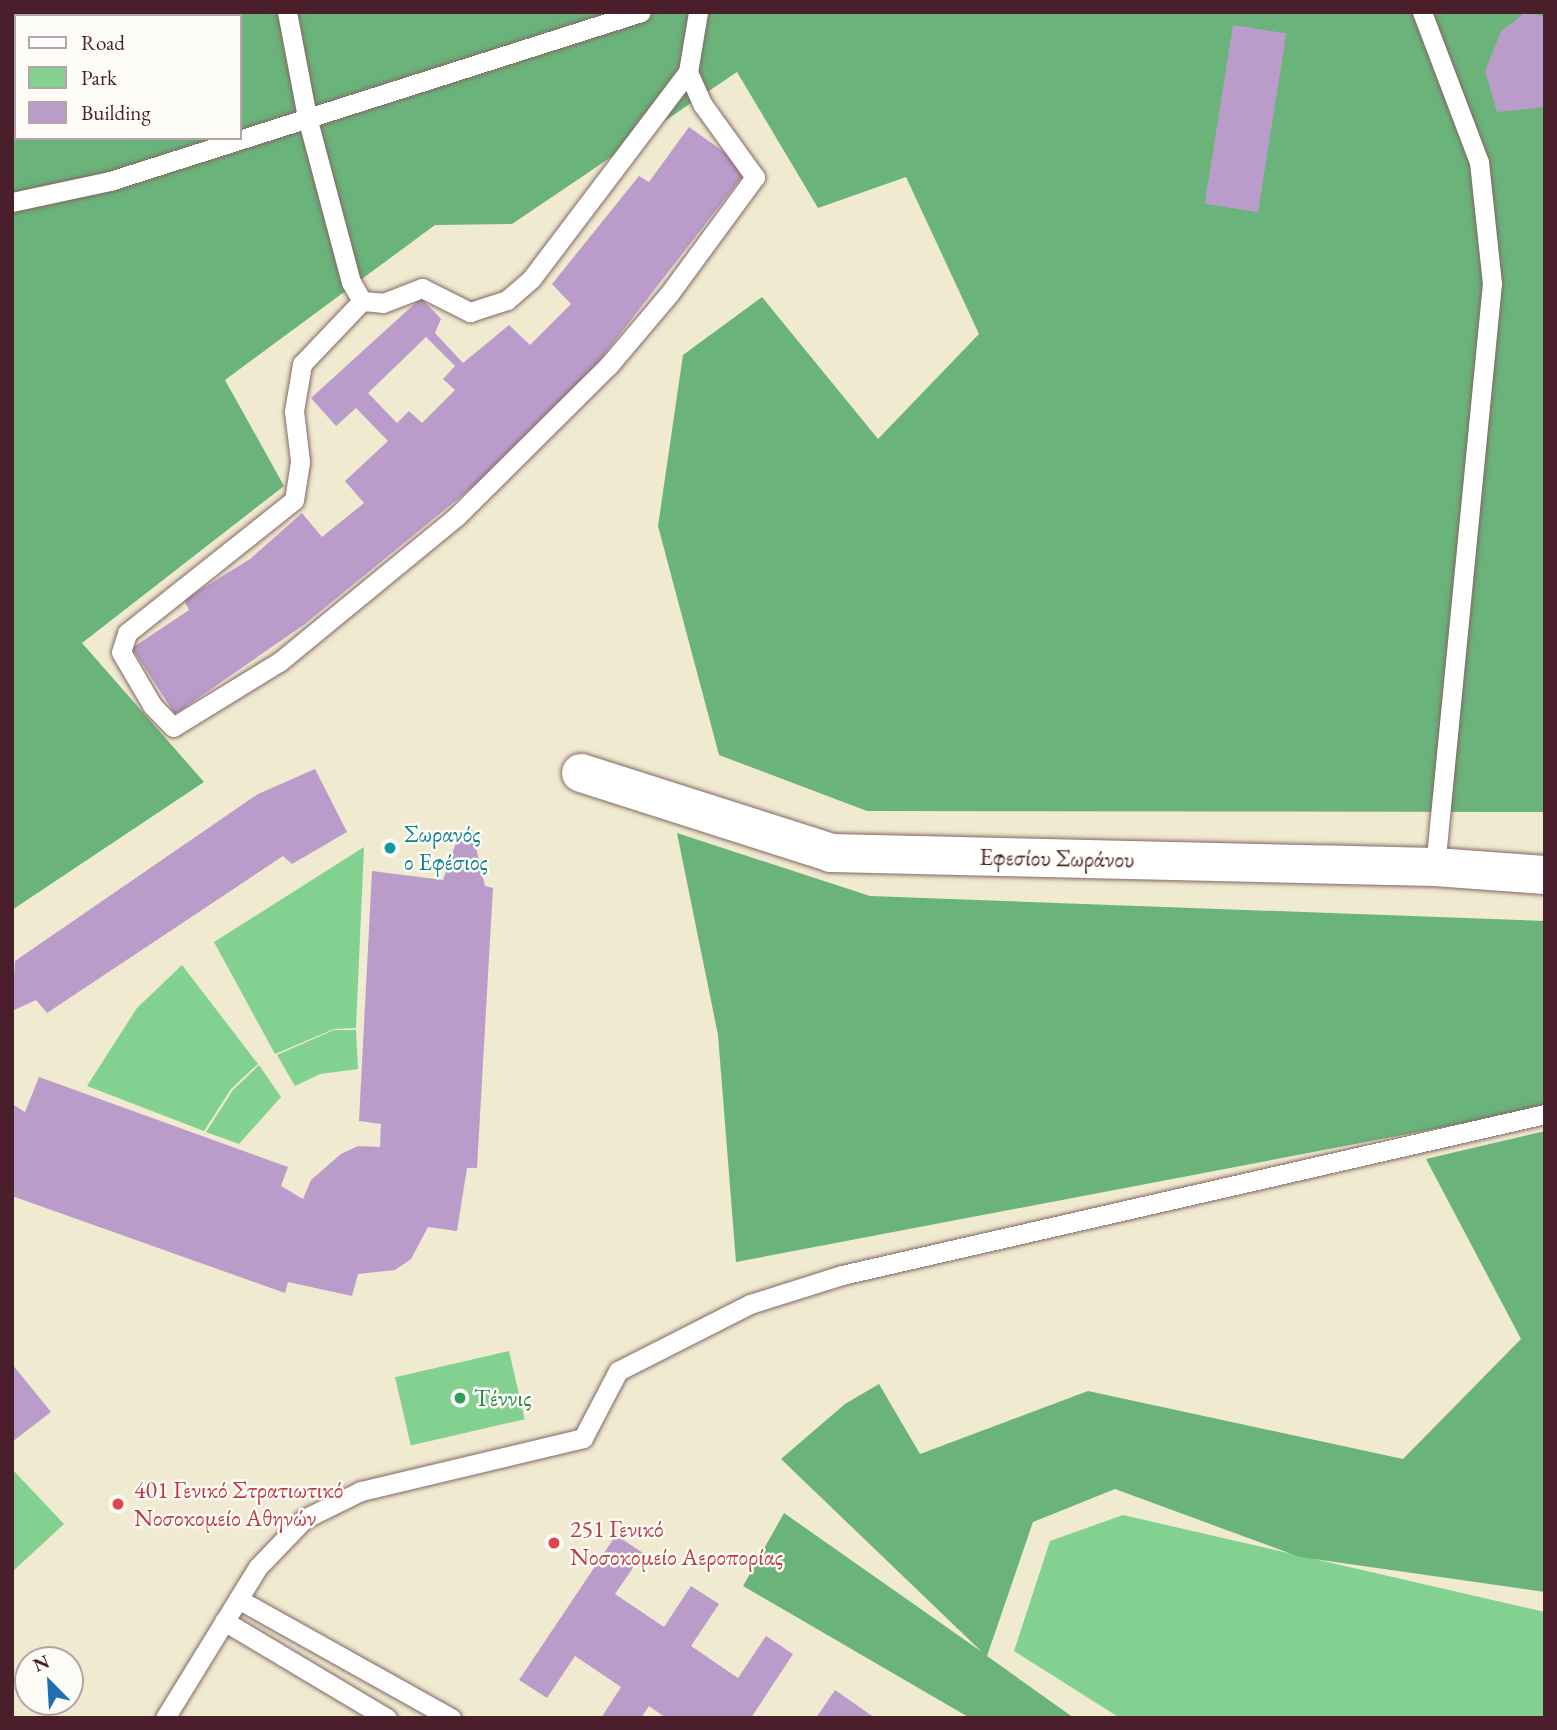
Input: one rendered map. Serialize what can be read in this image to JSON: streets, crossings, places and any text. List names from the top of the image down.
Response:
{
  "streets": {
    "street": ["Εφεσίου Σωράνου"]
  },
  "places": [
    "Σωρανός ο Εφέσιος",
    "Τέννις",
    "401 Γενικό Στρατιωτικό Νοσοκομείο Αθηνών",
    "251 Γενικό Νοσοκομείο Αεροπορίας"
  ],
  "legend": ["Road", "Park", "Building"],
  "north": "top left"
}
